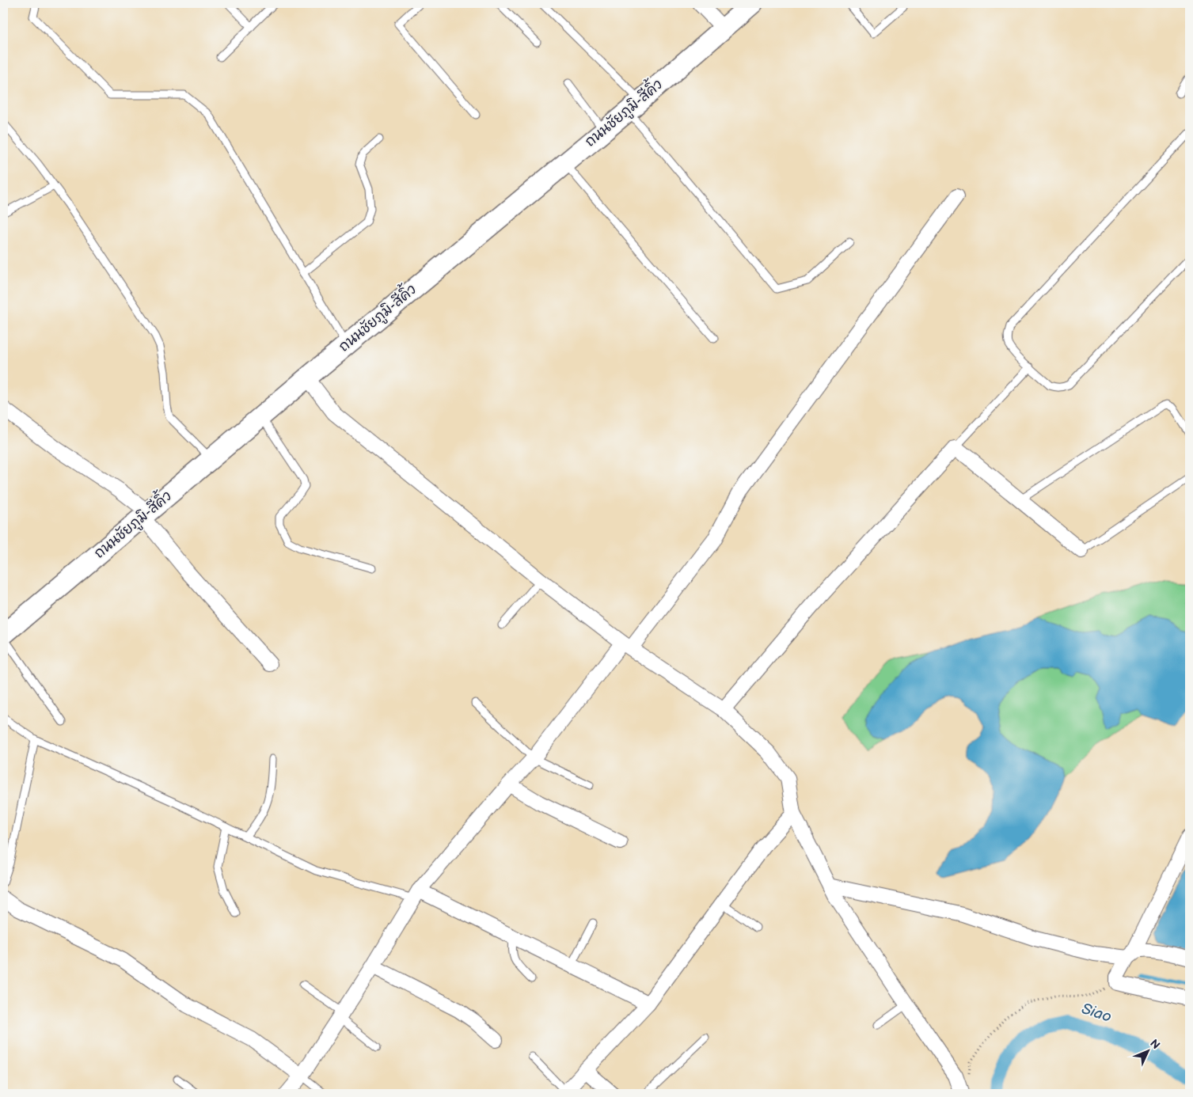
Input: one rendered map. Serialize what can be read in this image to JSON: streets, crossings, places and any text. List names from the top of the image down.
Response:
{
  "streets": {
    "main road": ["ถนนชัยภูมิ-สีคิ้ว"]
  },
  "water": ["Siao"],
  "north": "top right"
}
